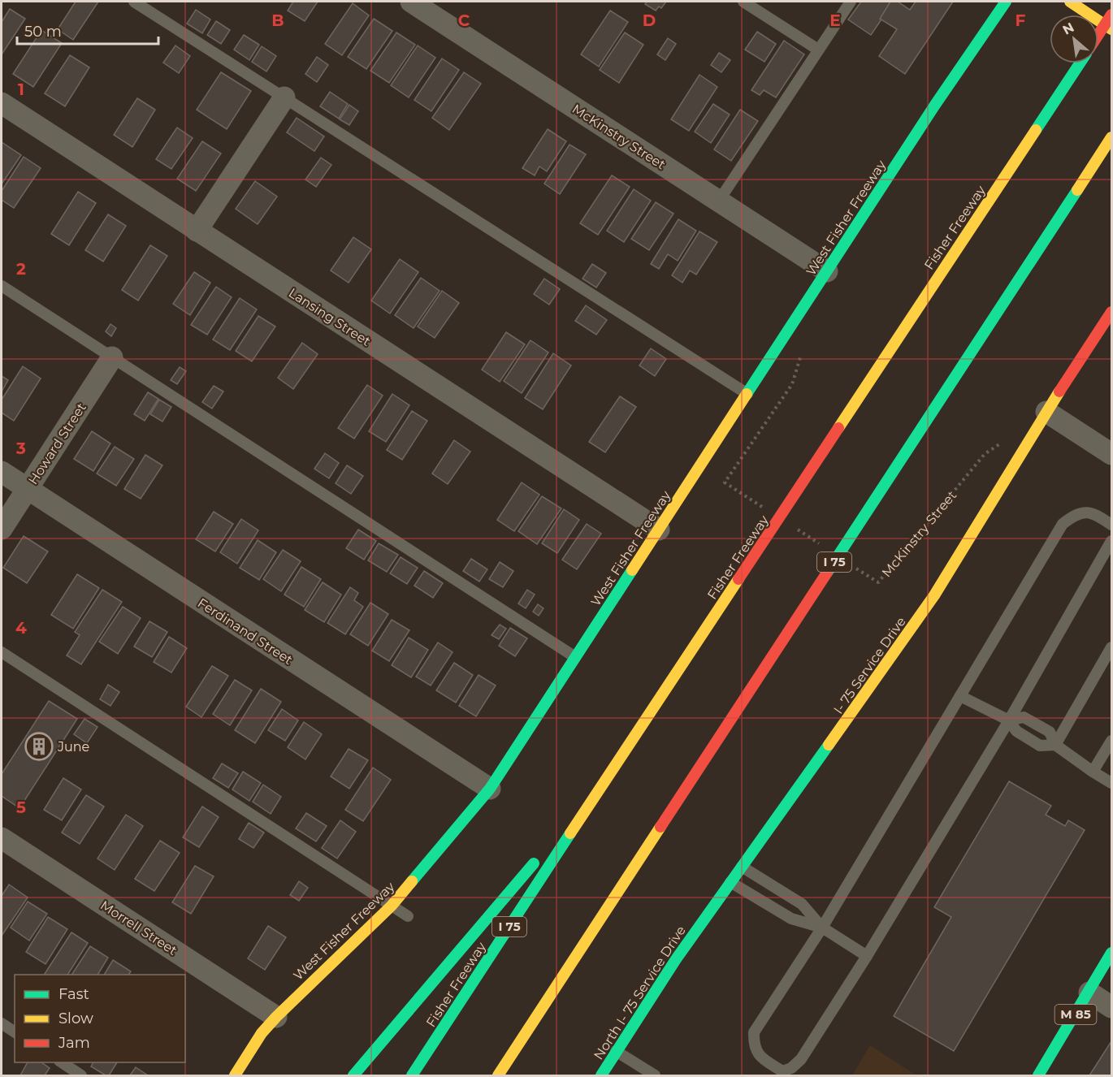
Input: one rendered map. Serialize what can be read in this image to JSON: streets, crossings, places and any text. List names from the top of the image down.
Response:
{
  "streets": {
    "main road": [
      "West Fisher Freeway",
      "Fisher Freeway",
      "I 75",
      "I- 75 Service Drive",
      "North I- 75 Service Drive",
      "M 85"
    ],
    "street": [
      "McKinstry Street",
      "Lansing Street",
      "Howard Street",
      "Ferdinand Street",
      "Morrell Street"
    ]
  },
  "crossings": [
    ["McKinstry Street", "West Fisher Freeway"],
    ["West Fisher Freeway", "Lansing Street"],
    ["West Fisher Freeway", "Ferdinand Street"],
    ["West Fisher Freeway", "Morrell Street"],
    ["Howard Street", "Ferdinand Street"],
    ["I- 75 Service Drive", "North I- 75 Service Drive"]
  ],
  "places": {
    "building": ["June"]
  },
  "legend": ["Fast", "Slow", "Jam"],
  "scale_bar": "50 m",
  "north": "top left",
  "grid": {
    "columns": [
      "B",
      "C",
      "D",
      "E",
      "F"
    ],
    "rows": [
      "1",
      "2",
      "3",
      "4",
      "5"
    ]
  }
}
